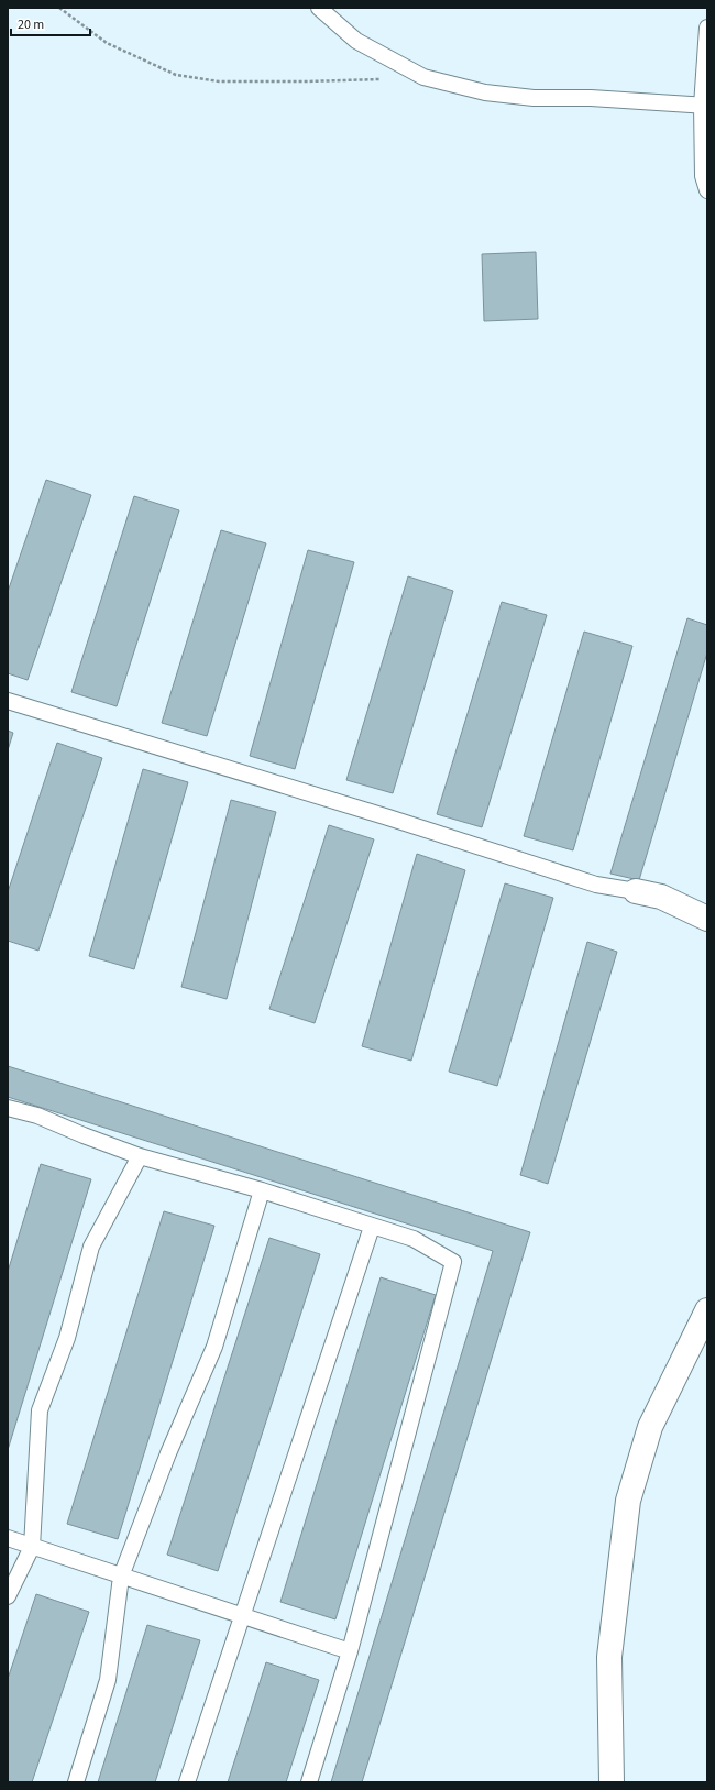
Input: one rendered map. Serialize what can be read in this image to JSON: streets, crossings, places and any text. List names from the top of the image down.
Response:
{
  "scale_bar": "20 m"
}
